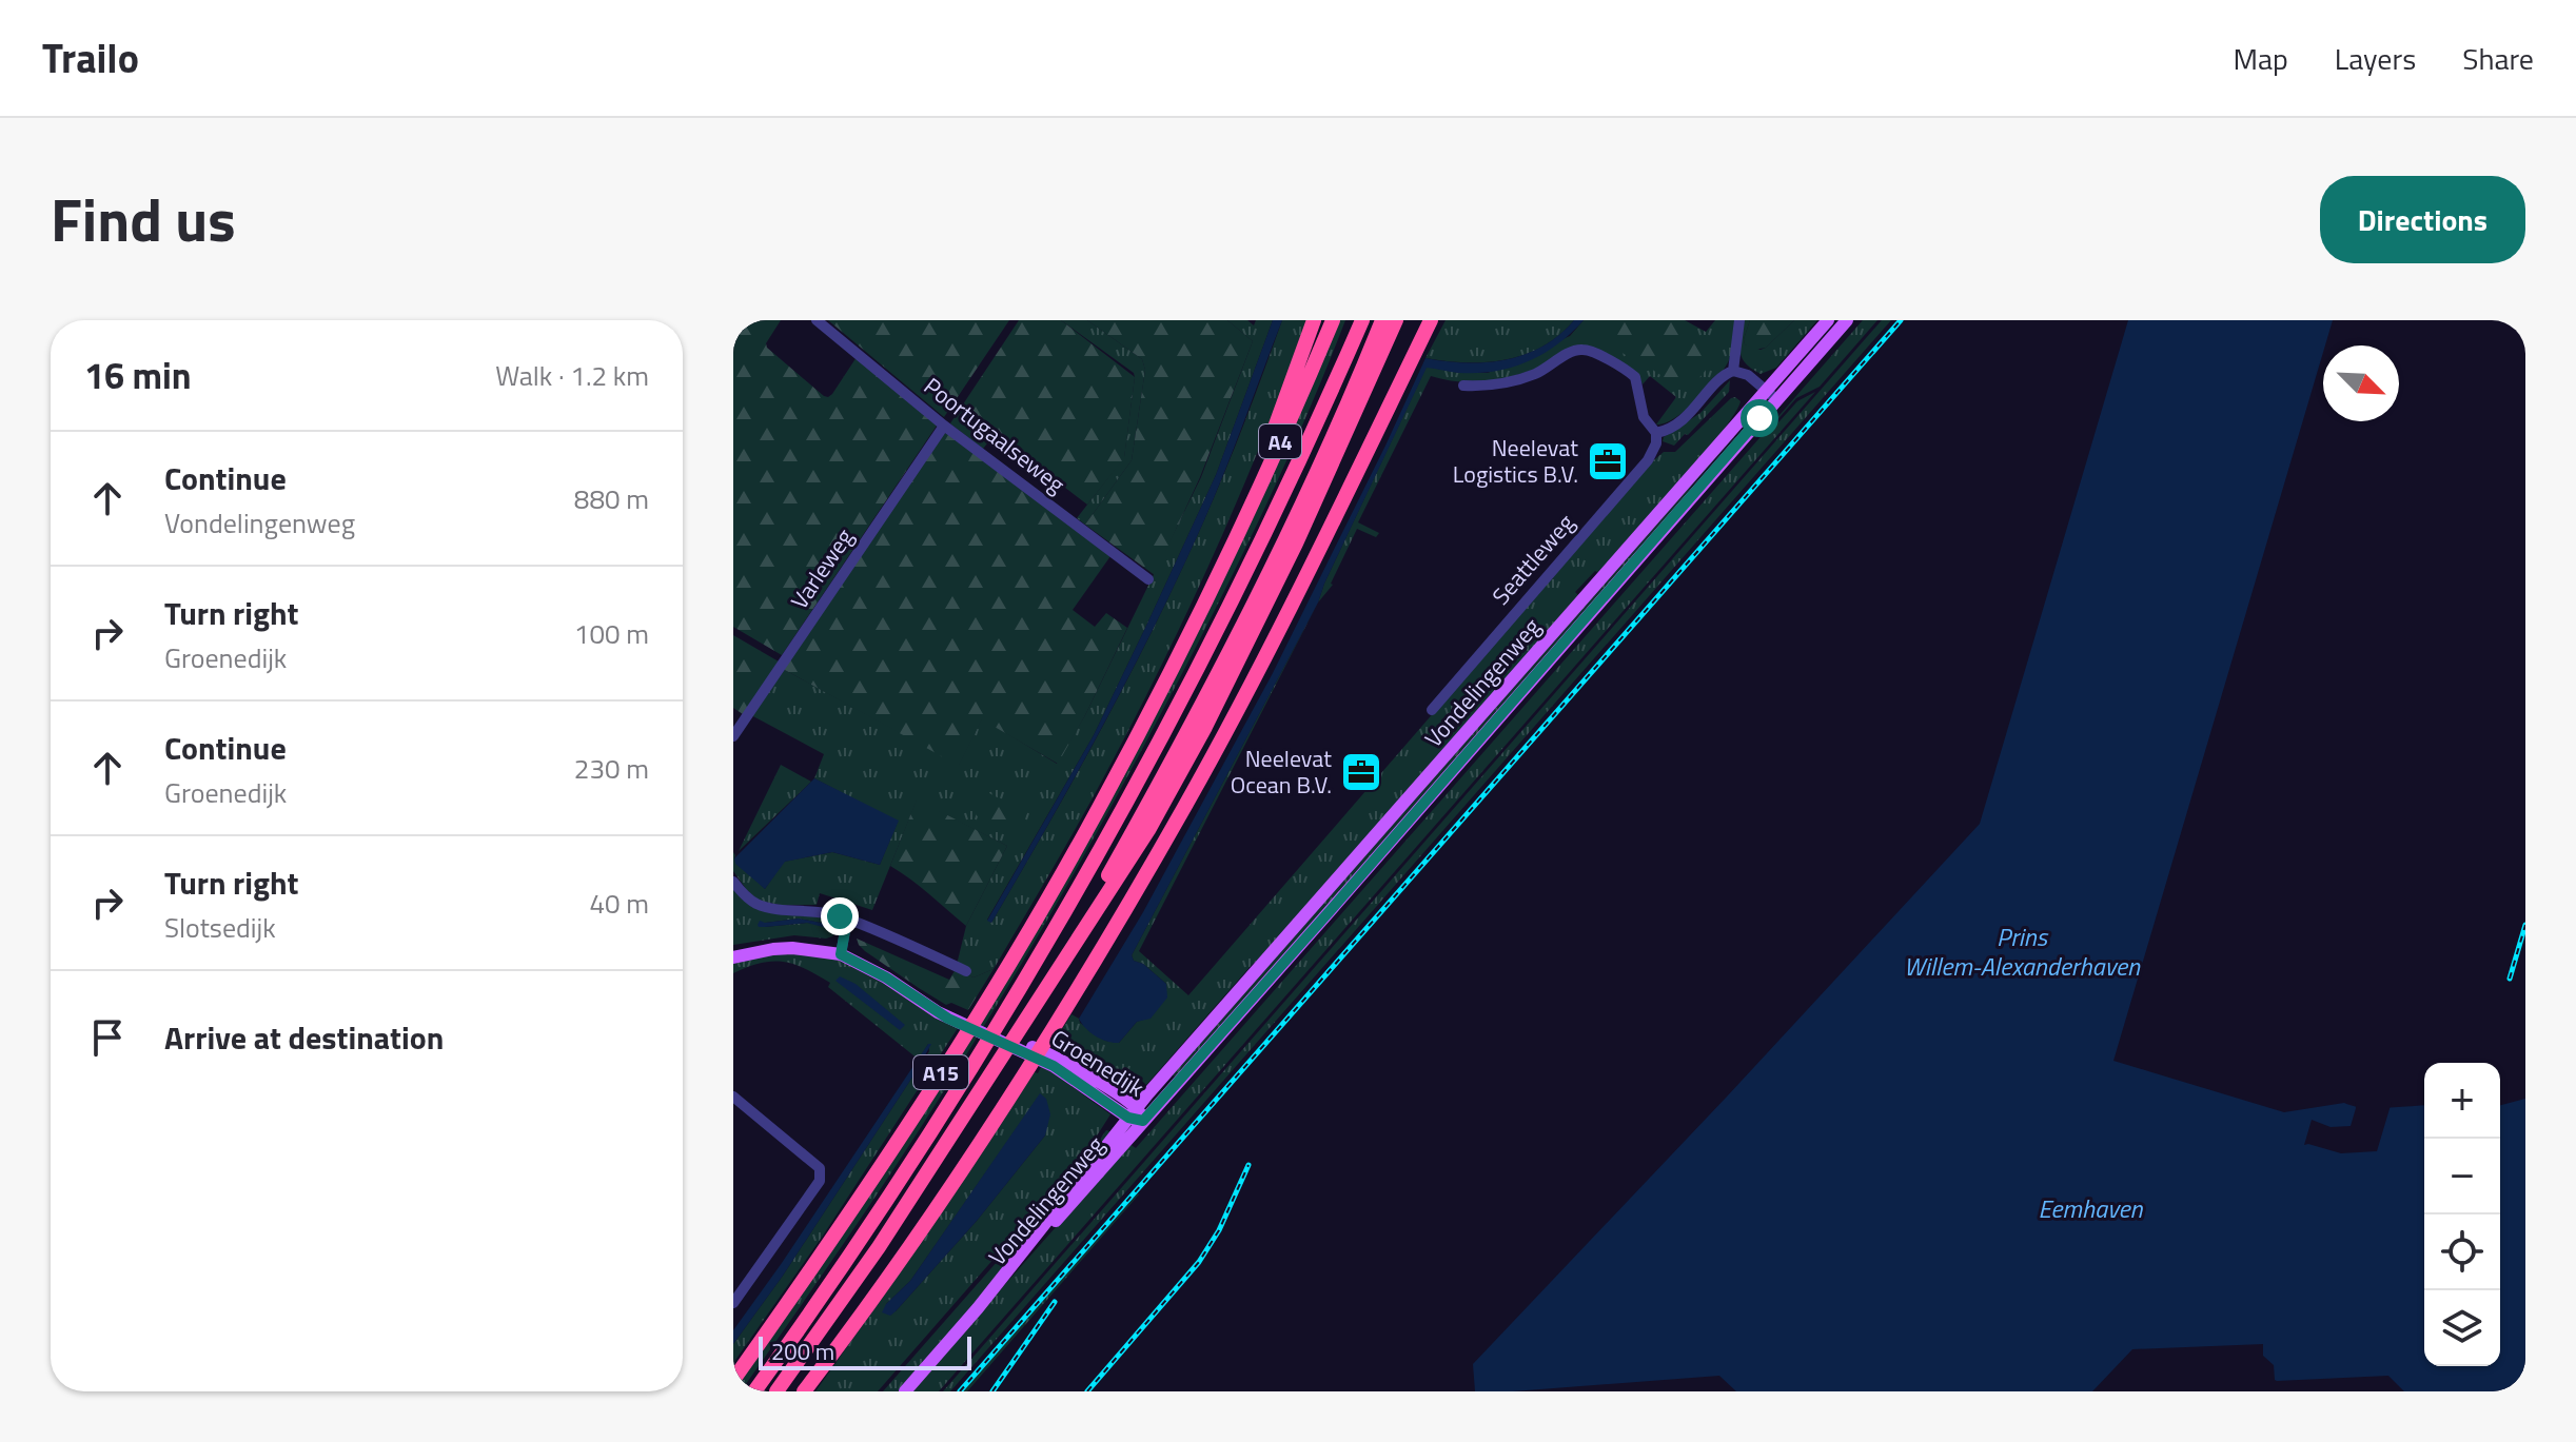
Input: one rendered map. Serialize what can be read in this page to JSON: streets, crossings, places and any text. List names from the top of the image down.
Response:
{
  "streets": {
    "highway": ["A4", "A15"],
    "main road": ["Vondelingenweg", "Groenedijk"],
    "street": ["Poortugaalseweg", "Seattleweg", "Varleweg"]
  },
  "crossings": [
    ["Poortugaalseweg", "Varleweg"],
    ["A4", "A15"],
    ["Vondelingenweg", "Groenedijk"]
  ],
  "water": ["Prins Willem-Alexanderhaven", "Eemhaven"],
  "places": {
    "office": ["Neelevat Logistics B.V.", "Neelevat Ocean B.V."]
  },
  "scale_bar": "200 m",
  "north": "bottom right",
  "page": {
    "header": "Trailo",
    "nav": ["Map", "Layers", "Share"],
    "title": "Find us",
    "buttons": "Directions",
    "heading": ["16 min", "Walk · 1.2 km"],
    "list": [
      ["Continue", "Vondelingenweg", "880 m"],
      ["Turn right", "Groenedijk", "100 m"],
      ["Continue", "Groenedijk", "230 m"],
      ["Turn right", "Slotsedijk", "40 m"],
      "Arrive at destination"
    ],
    "map_buttons": ["+", "−"],
    "scale": "200 m"
  }
}
